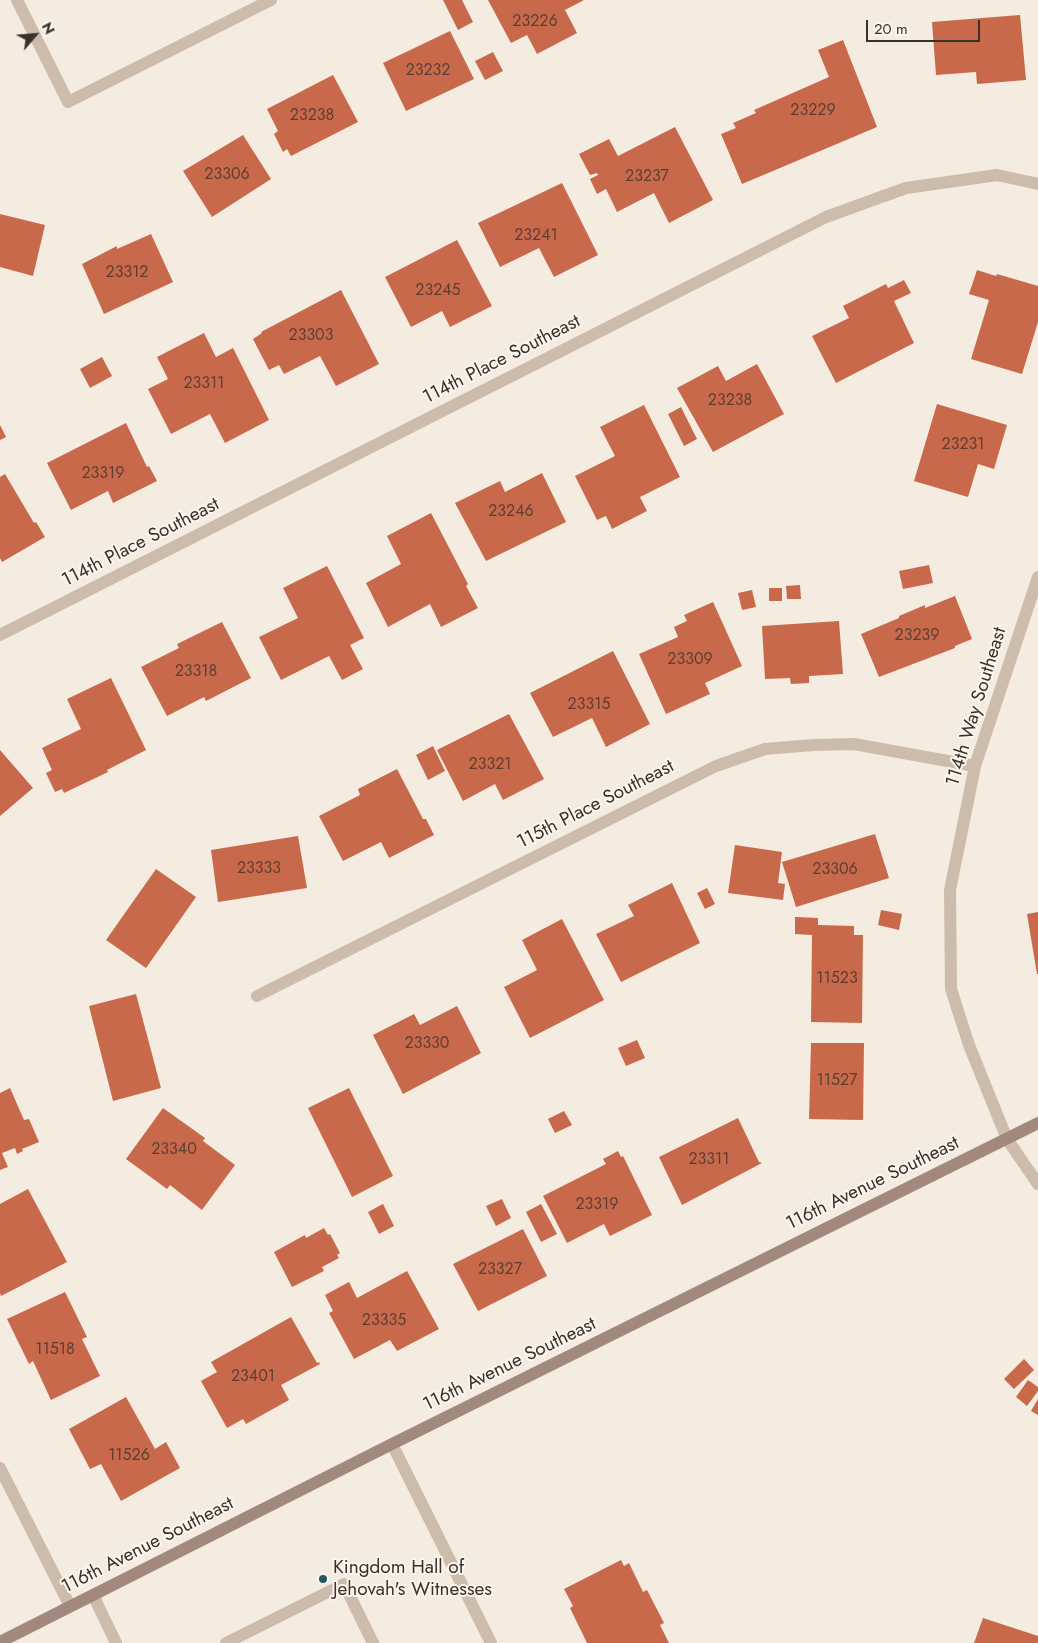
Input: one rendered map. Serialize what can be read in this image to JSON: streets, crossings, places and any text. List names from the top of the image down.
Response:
{
  "streets": {
    "main road": ["116th Avenue Southeast"],
    "street": ["114th Place Southeast", "114th Way Southeast", "115th Place Southeast"]
  },
  "crossings": [
    ["114th Way Southeast", "115th Place Southeast"],
    ["114th Way Southeast", "116th Avenue Southeast"]
  ],
  "places": ["Kingdom Hall of Jehovah's Witnesses"],
  "house_numbers": [
    "23226",
    "23232",
    "23229",
    "23238",
    "23306",
    "23237",
    "23241",
    "23312",
    "23245",
    "23303",
    "23311",
    "23238",
    "23231",
    "23319",
    "23246",
    "23239",
    "23309",
    "23318",
    "23315",
    "23321",
    "23333",
    "23306",
    "11523",
    "23330",
    "11527",
    "23340",
    "23311",
    "23319",
    "23327",
    "23335",
    "11518",
    "23401",
    "11526"
  ],
  "scale_bar": "20 m",
  "north": "top right"
}
